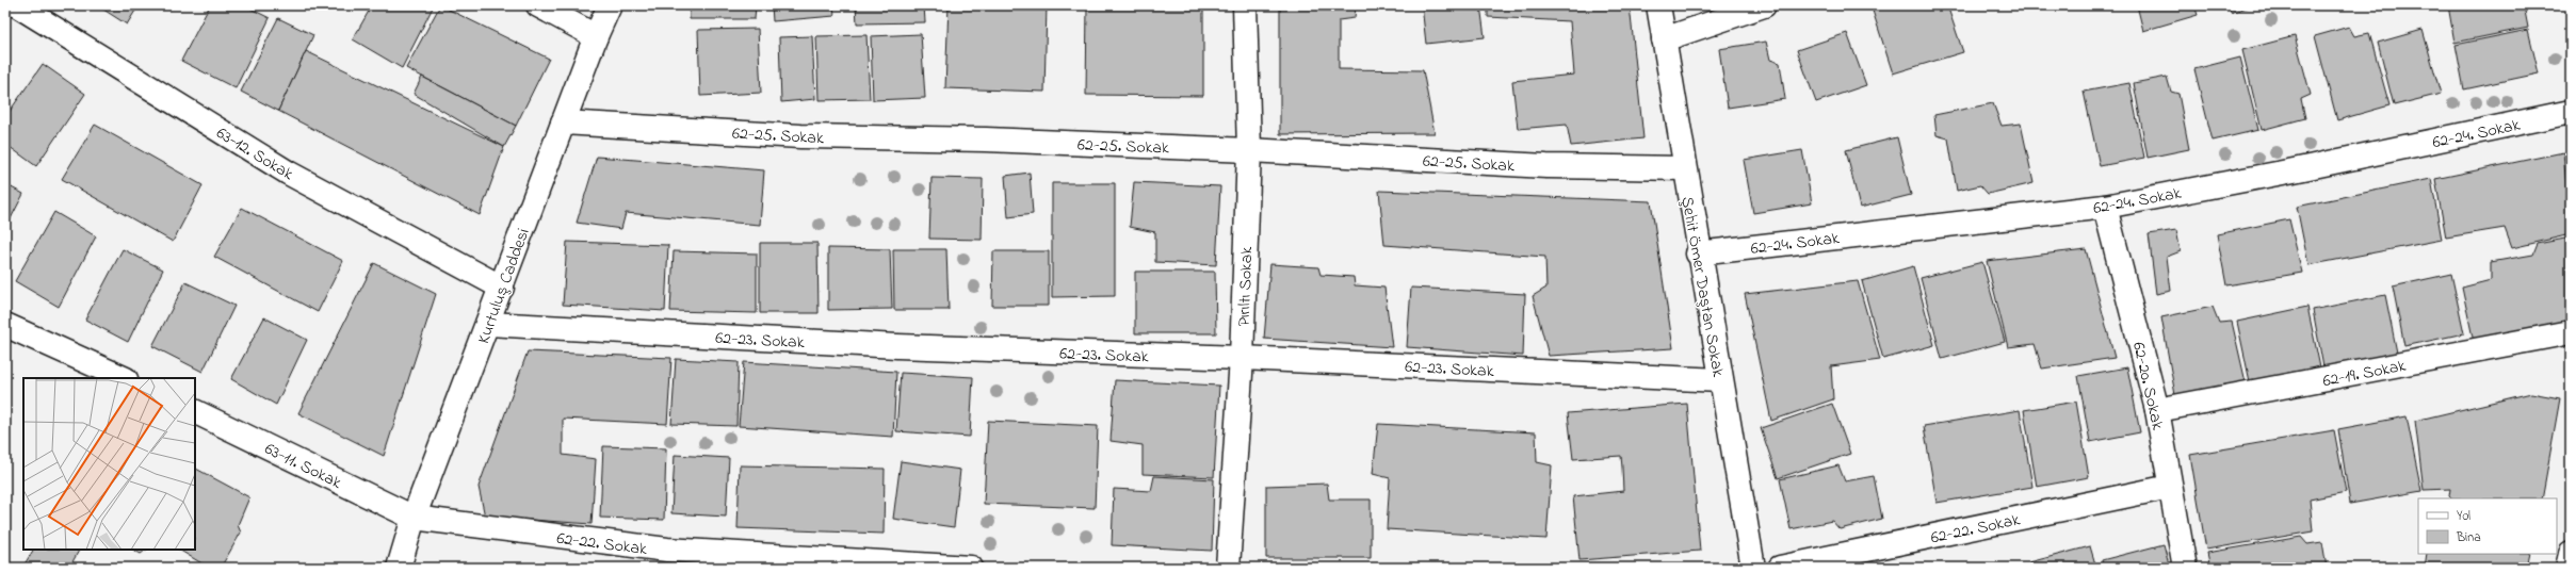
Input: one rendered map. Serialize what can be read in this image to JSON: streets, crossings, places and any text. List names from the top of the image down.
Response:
{
  "streets": {
    "street": [
      "62-24. Sokak",
      "62-25. Sokak",
      "63-12. Sokak",
      "Kurtuluş Caddesi",
      "Pırıltı Sokak",
      "Şehit Ömer Daştan Sokak",
      "62-23. Sokak",
      "62-19. Sokak",
      "62-20. Sokak",
      "63-11. Sokak",
      "62-22. Sokak"
    ]
  },
  "crossings": [
    ["62-24. Sokak", "Şehit Ömer Daştan Sokak"],
    ["62-24. Sokak", "62-20. Sokak"],
    ["62-25. Sokak", "Kurtuluş Caddesi"],
    ["62-25. Sokak", "Pırıltı Sokak"],
    ["62-25. Sokak", "Şehit Ömer Daştan Sokak"],
    ["63-12. Sokak", "Kurtuluş Caddesi"],
    ["Kurtuluş Caddesi", "62-23. Sokak"],
    ["Kurtuluş Caddesi", "63-11. Sokak"],
    ["Kurtuluş Caddesi", "62-22. Sokak"],
    ["Pırıltı Sokak", "62-23. Sokak"],
    ["Şehit Ömer Daştan Sokak", "62-23. Sokak"],
    ["62-19. Sokak", "62-20. Sokak"],
    ["62-20. Sokak", "62-22. Sokak"],
    ["63-11. Sokak", "62-22. Sokak"]
  ],
  "legend": ["Yol", "Bina"]
}
